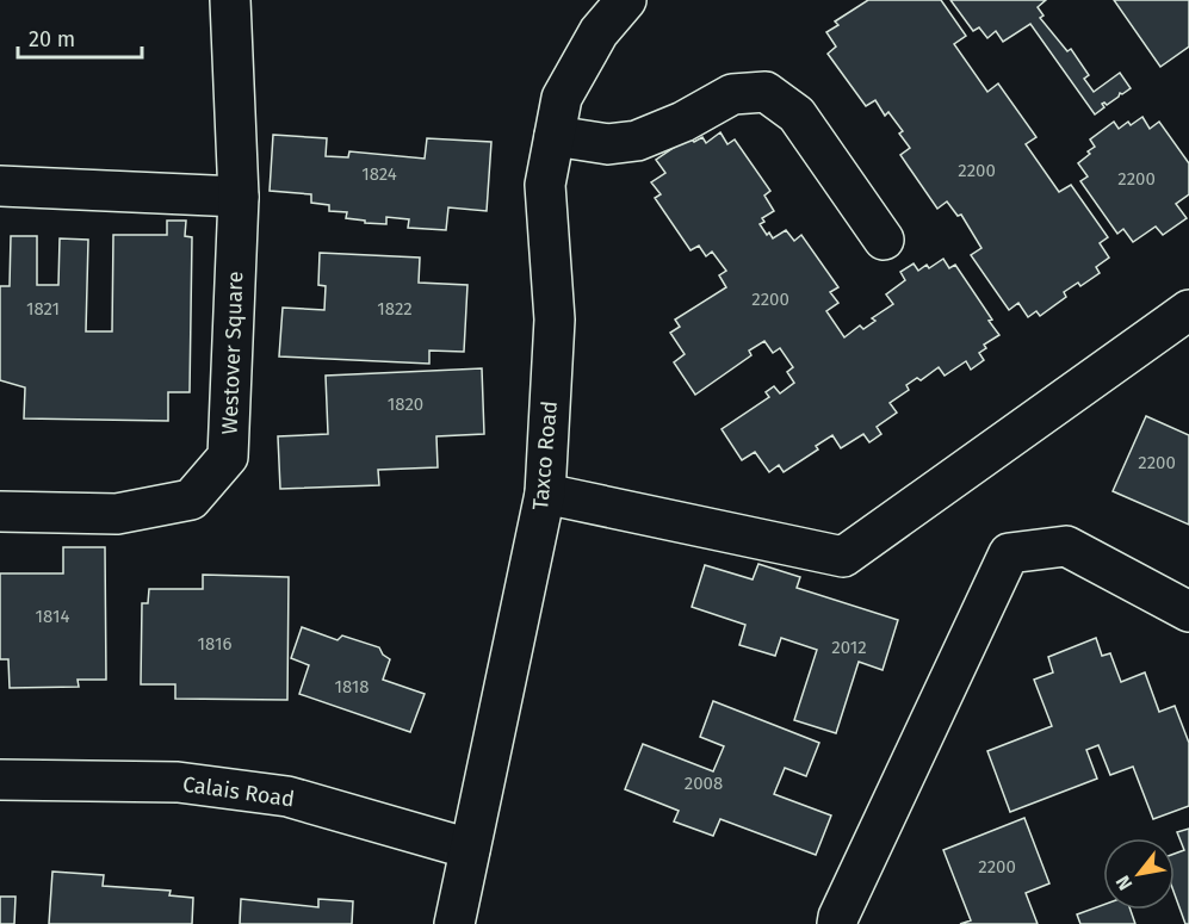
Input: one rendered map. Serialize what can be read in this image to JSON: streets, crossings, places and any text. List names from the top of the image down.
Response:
{
  "streets": {
    "street": ["Westover Square", "Taxco Road", "Calais Road"]
  },
  "crossings": [
    ["Taxco Road", "Calais Road"]
  ],
  "house_numbers": [
    "2200",
    "1824",
    "2200",
    "2200",
    "1821",
    "1822",
    "1820",
    "2200",
    "1814",
    "1816",
    "2012",
    "1818",
    "2008",
    "2200"
  ],
  "scale_bar": "20 m",
  "north": "bottom left"
}
